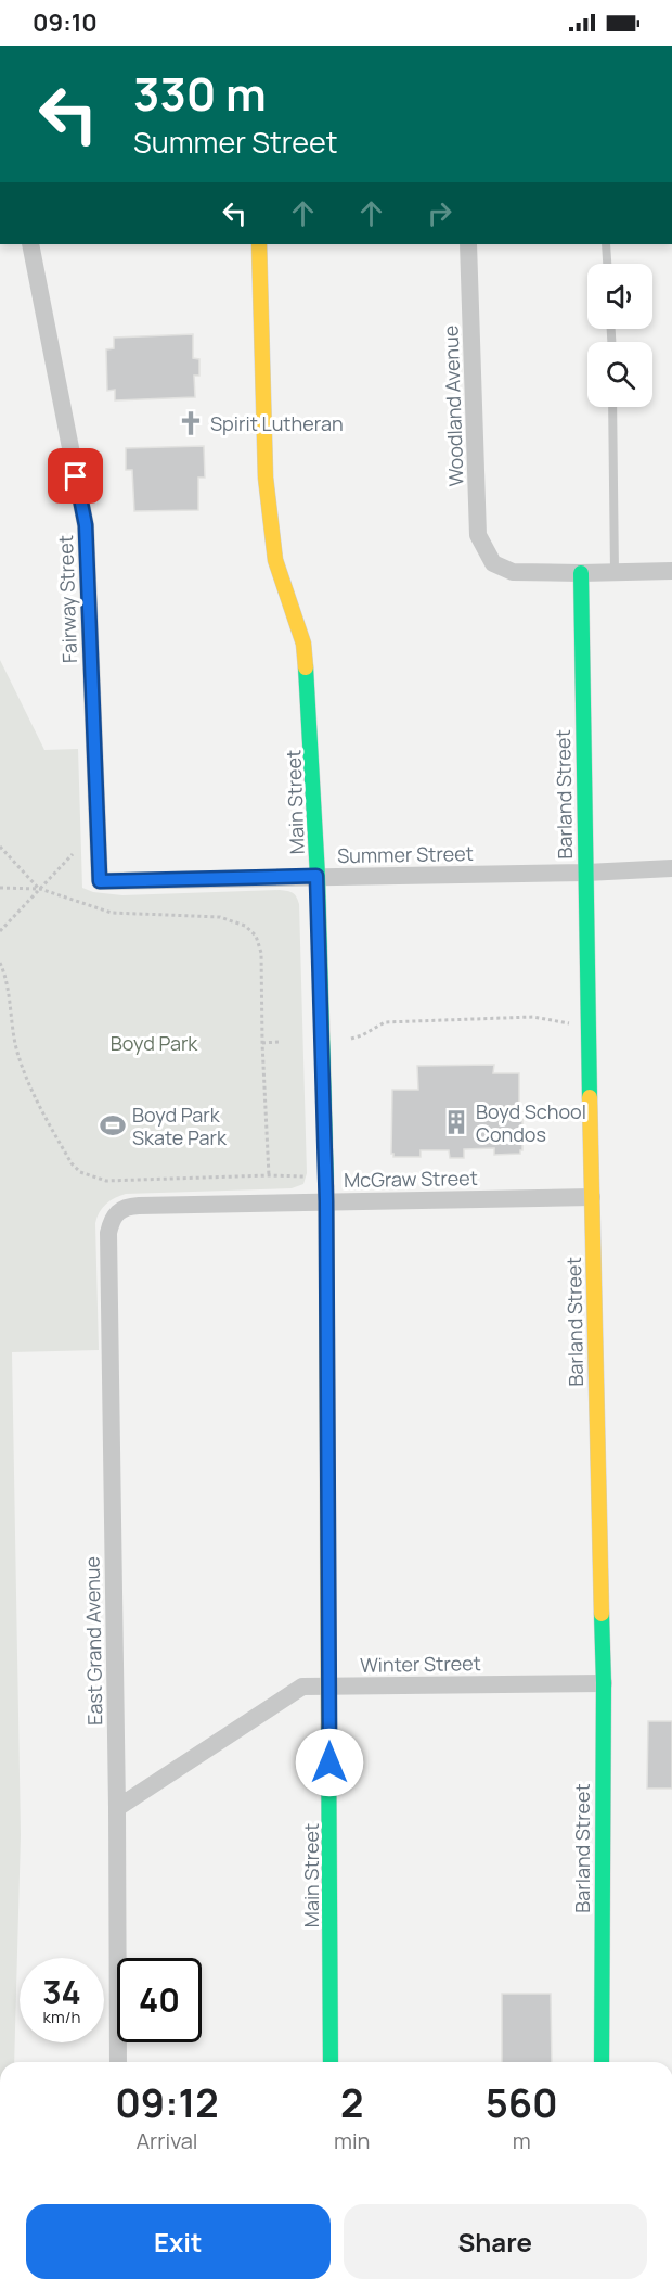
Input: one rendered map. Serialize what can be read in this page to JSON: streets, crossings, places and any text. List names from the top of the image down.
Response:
{
  "streets": {
    "street": [
      "Woodland Avenue",
      "Fairway Street",
      "Barland Street",
      "Main Street",
      "Summer Street",
      "McGraw Street",
      "East Grand Avenue",
      "Winter Street"
    ]
  },
  "crossings": [
    ["Woodland Avenue", "Barland Street"],
    ["Fairway Street", "Summer Street"],
    ["Barland Street", "Summer Street"],
    ["Barland Street", "McGraw Street"],
    ["Barland Street", "Winter Street"],
    ["Main Street", "Summer Street"],
    ["Main Street", "McGraw Street"],
    ["Main Street", "Winter Street"],
    ["McGraw Street", "East Grand Avenue"],
    ["East Grand Avenue", "Winter Street"]
  ],
  "parks": ["Boyd Park"],
  "places": {
    "church": ["Spirit Lutheran"],
    "building": ["Boyd School Condos"],
    "sports": ["Boyd Park Skate Park"]
  },
  "page": {
    "status": "09:10",
    "turn": ["330 m", "Summer Street"],
    "speed": "34 km/h",
    "limit": "40",
    "eta": [
      "09:12",
      "Arrival",
      "2",
      "min",
      "560",
      "m"
    ],
    "buttons": ["Exit", "Share"]
  }
}
